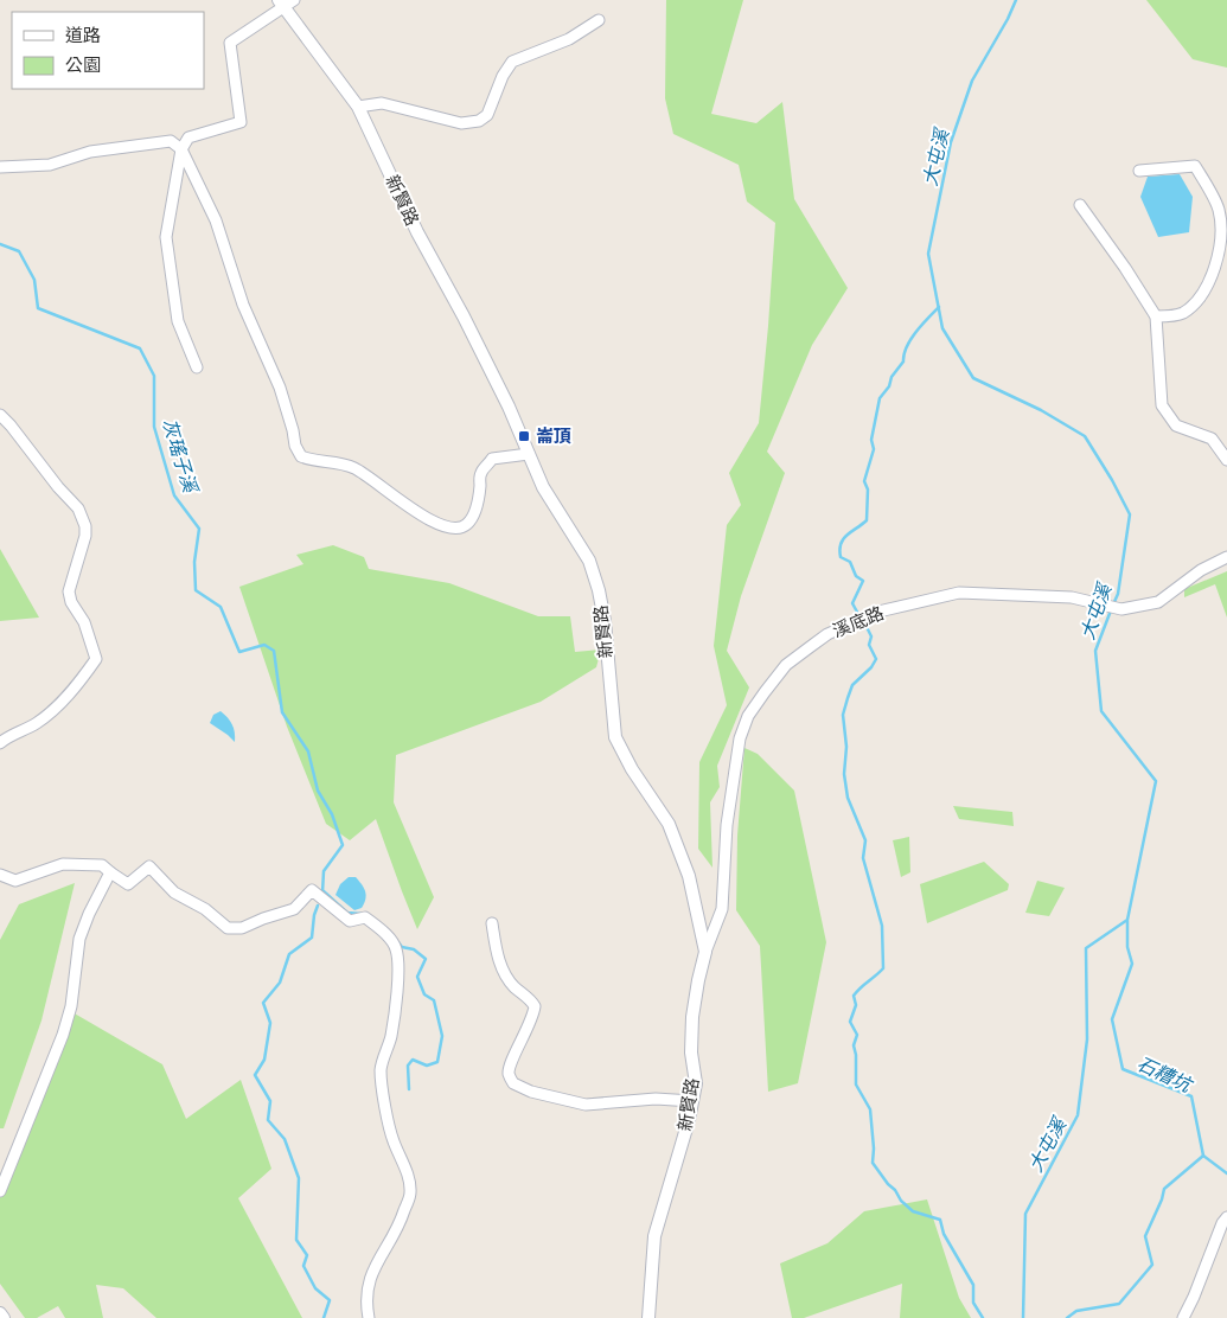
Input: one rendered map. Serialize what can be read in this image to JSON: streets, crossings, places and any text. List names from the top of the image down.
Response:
{
  "streets": {
    "street": ["新賢路", "溪底路"]
  },
  "crossings": [
    ["新賢路", "溪底路"]
  ],
  "water": ["大屯溪", "灰瑤子溪", "石糟坑"],
  "places": {
    "transit": ["崙頂"]
  },
  "legend": ["道路", "公園"]
}
